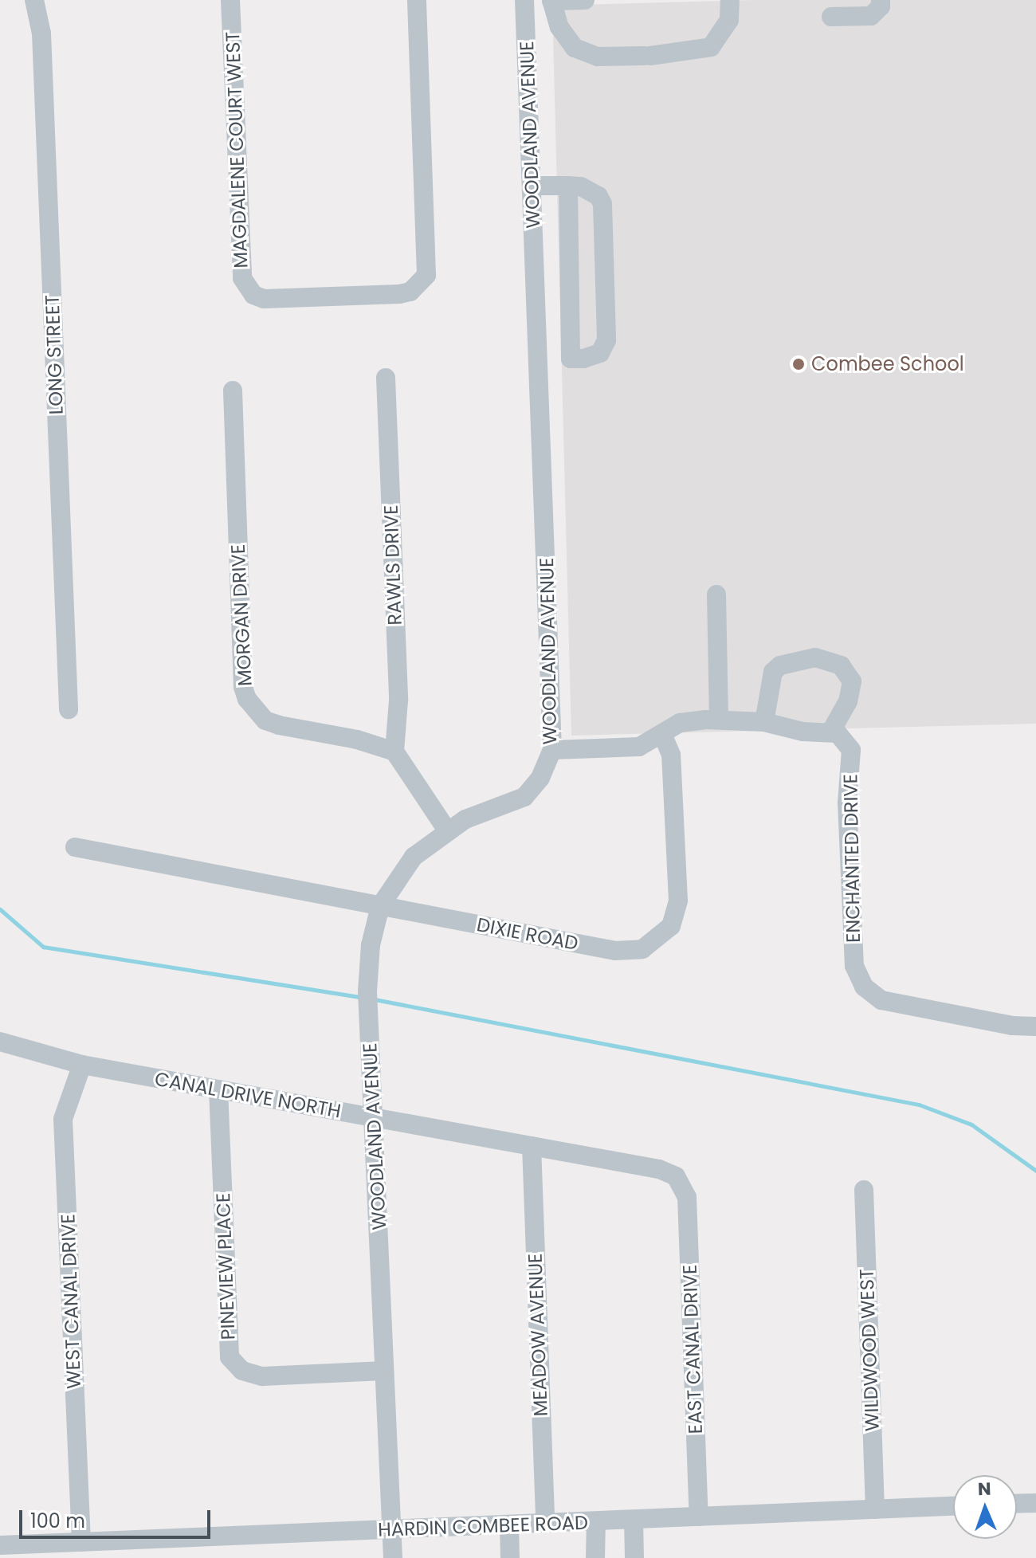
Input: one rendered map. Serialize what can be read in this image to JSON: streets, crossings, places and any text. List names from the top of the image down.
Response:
{
  "streets": {
    "street": [
      "WOODLAND AVENUE",
      "MAGDALENE COURT WEST",
      "LONG STREET",
      "RAWLS DRIVE",
      "MORGAN DRIVE",
      "ENCHANTED DRIVE",
      "DIXIE ROAD",
      "CANAL DRIVE NORTH",
      "PINEVIEW PLACE",
      "WEST CANAL DRIVE",
      "MEADOW AVENUE",
      "EAST CANAL DRIVE",
      "WILDWOOD WEST",
      "HARDIN COMBEE ROAD"
    ]
  },
  "crossings": [
    ["WOODLAND AVENUE", "DIXIE ROAD"],
    ["WOODLAND AVENUE", "CANAL DRIVE NORTH"],
    ["WOODLAND AVENUE", "PINEVIEW PLACE"],
    ["WOODLAND AVENUE", "HARDIN COMBEE ROAD"],
    ["RAWLS DRIVE", "MORGAN DRIVE"],
    ["CANAL DRIVE NORTH", "PINEVIEW PLACE"],
    ["CANAL DRIVE NORTH", "WEST CANAL DRIVE"],
    ["CANAL DRIVE NORTH", "MEADOW AVENUE"],
    ["CANAL DRIVE NORTH", "EAST CANAL DRIVE"],
    ["WEST CANAL DRIVE", "HARDIN COMBEE ROAD"],
    ["MEADOW AVENUE", "HARDIN COMBEE ROAD"],
    ["EAST CANAL DRIVE", "HARDIN COMBEE ROAD"],
    ["WILDWOOD WEST", "HARDIN COMBEE ROAD"]
  ],
  "places": ["Combee School"],
  "scale_bar": "100 m",
  "north": "top"
}
